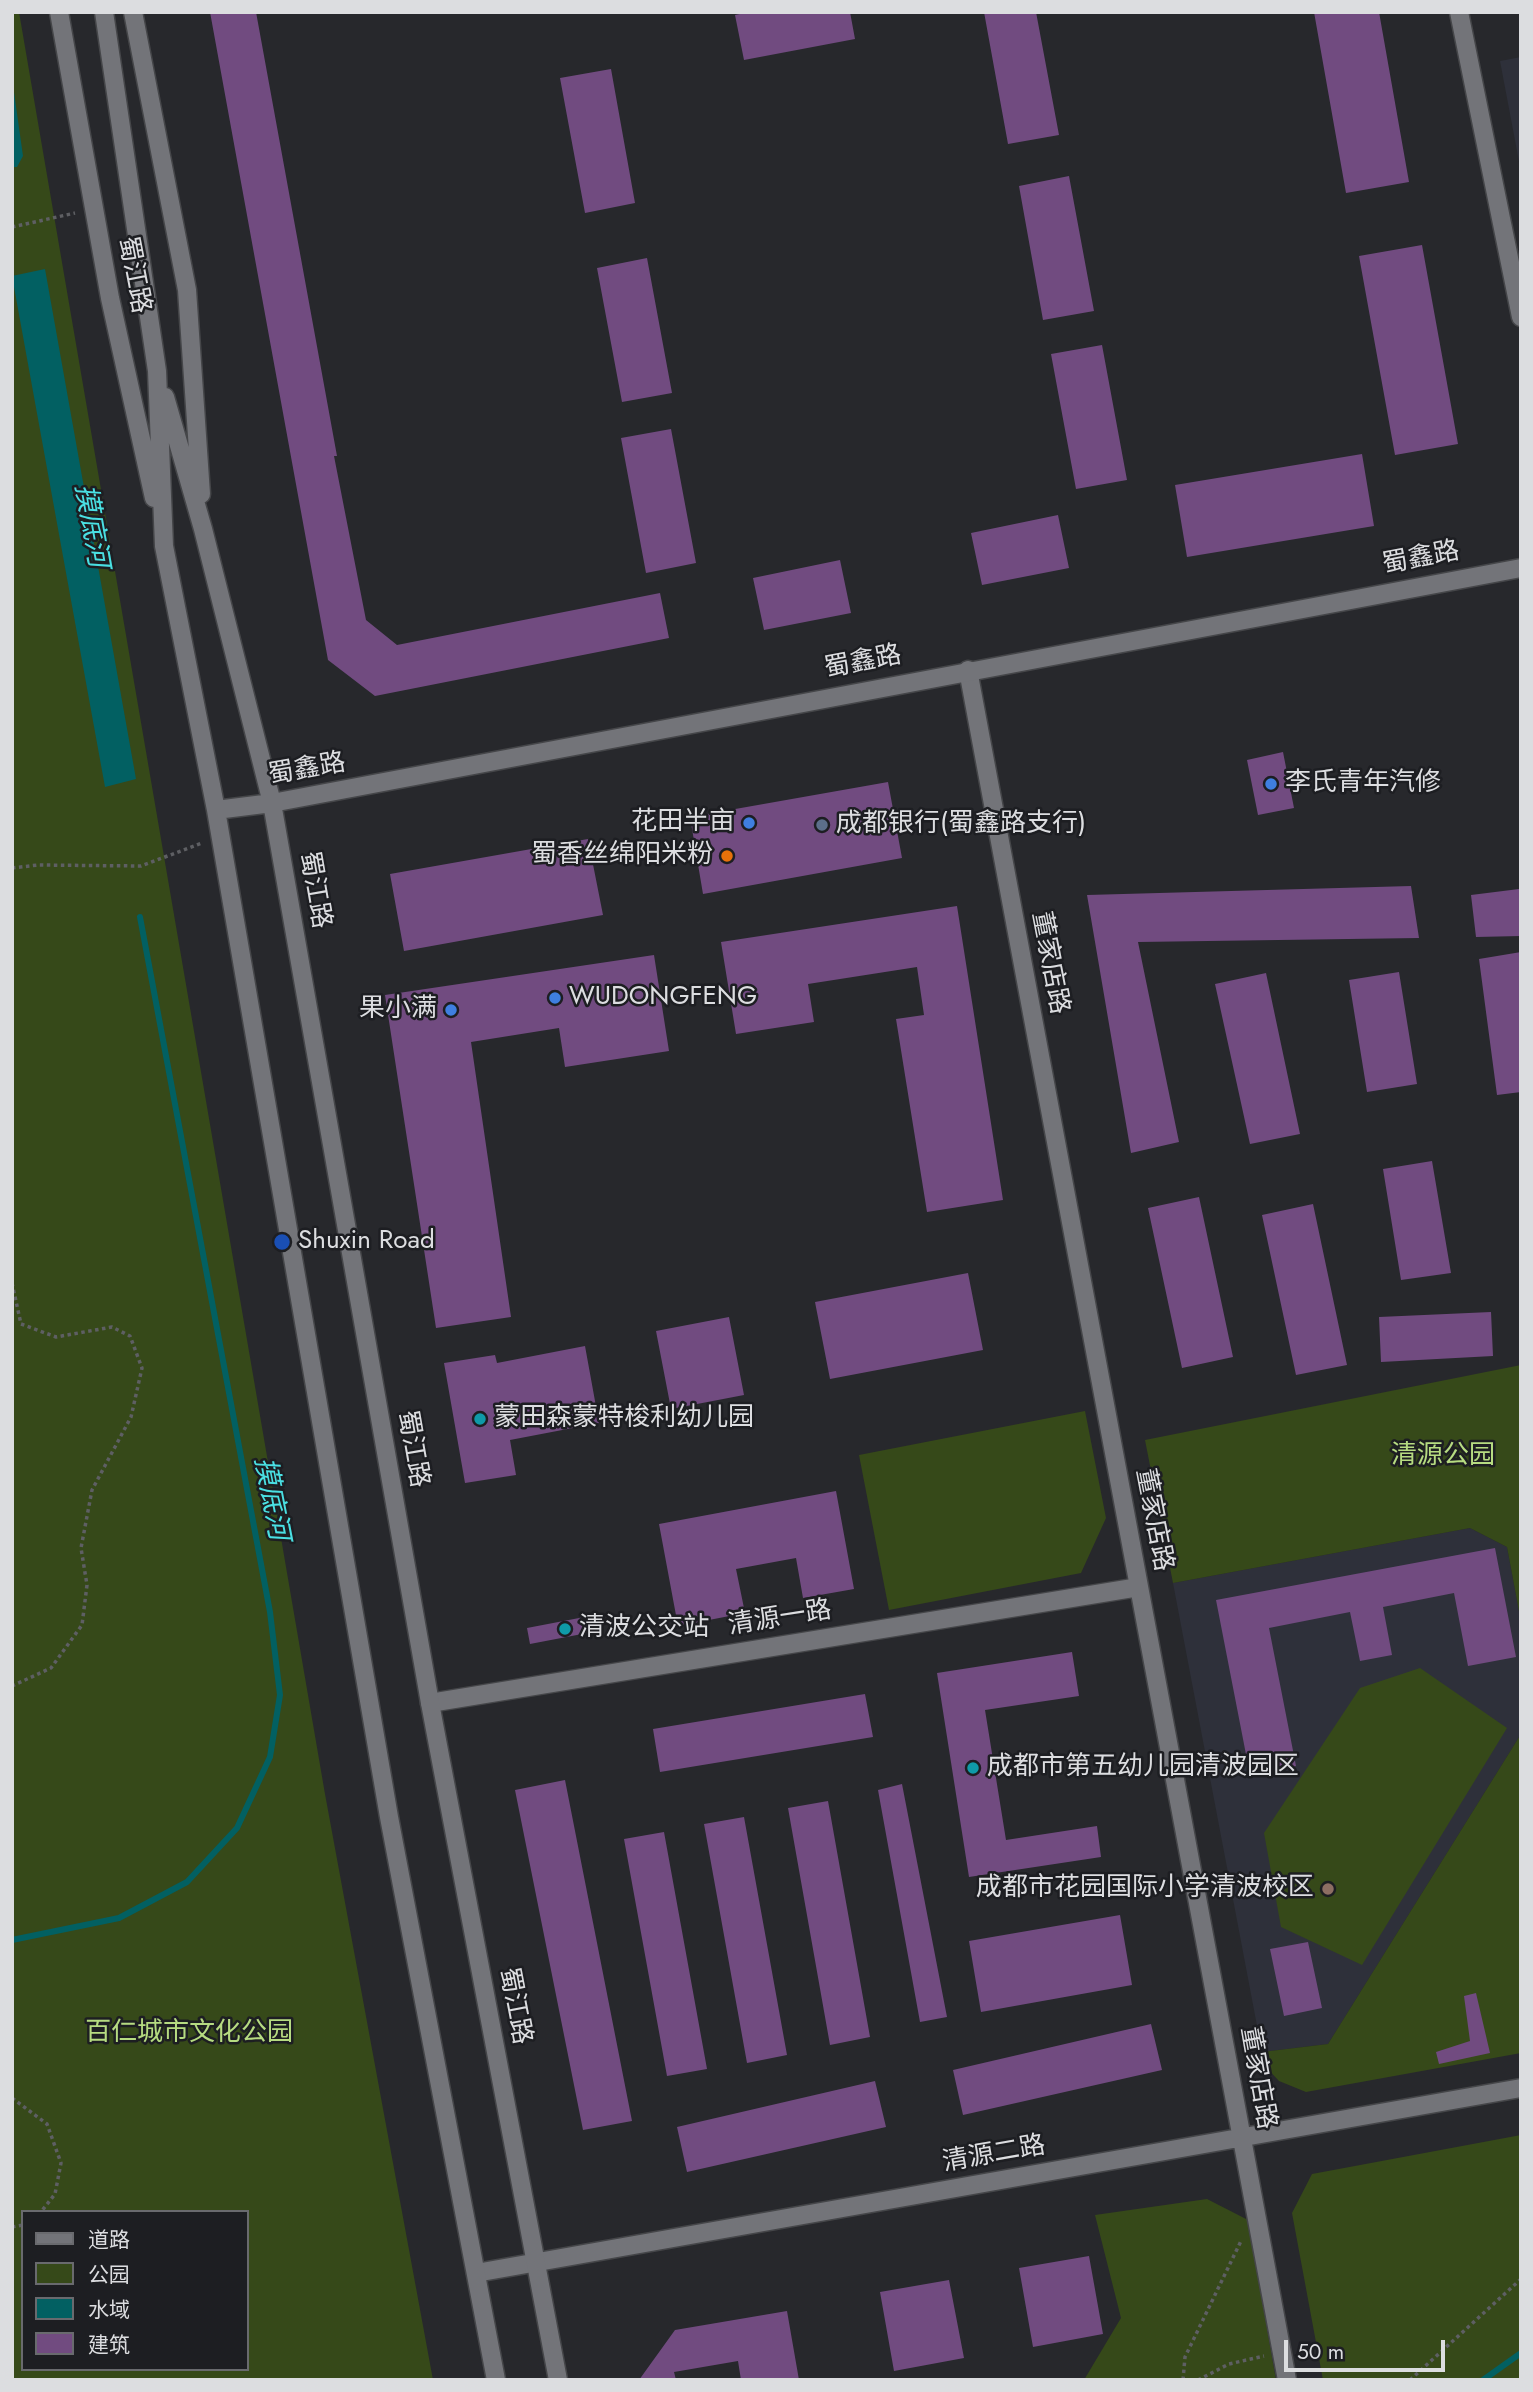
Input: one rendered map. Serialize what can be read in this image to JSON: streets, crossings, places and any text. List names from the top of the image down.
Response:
{
  "streets": {
    "street": [
      "蜀江路",
      "蜀鑫路",
      "董家店路",
      "清源一路",
      "清源二路"
    ]
  },
  "crossings": [
    ["蜀江路", "蜀鑫路"],
    ["蜀江路", "清源一路"],
    ["蜀江路", "清源二路"],
    ["蜀鑫路", "董家店路"],
    ["董家店路", "清源一路"],
    ["董家店路", "清源二路"]
  ],
  "water": ["摸底河"],
  "parks": ["清源公园", "百仁城市文化公园"],
  "places": [
    "李氏青年汽修",
    "花田半亩",
    "成都银行(蜀鑫路支行)",
    "蜀香丝绵阳米粉",
    "WUDONGFENG",
    "果小满",
    "Shuxin Road",
    "蒙田森蒙特梭利幼儿园",
    "清波公交站",
    "成都市第五幼儿园清波园区",
    "成都市花园国际小学清波校区"
  ],
  "legend": [
    "道路",
    "公园",
    "水域",
    "建筑"
  ],
  "scale_bar": "50 m"
}
